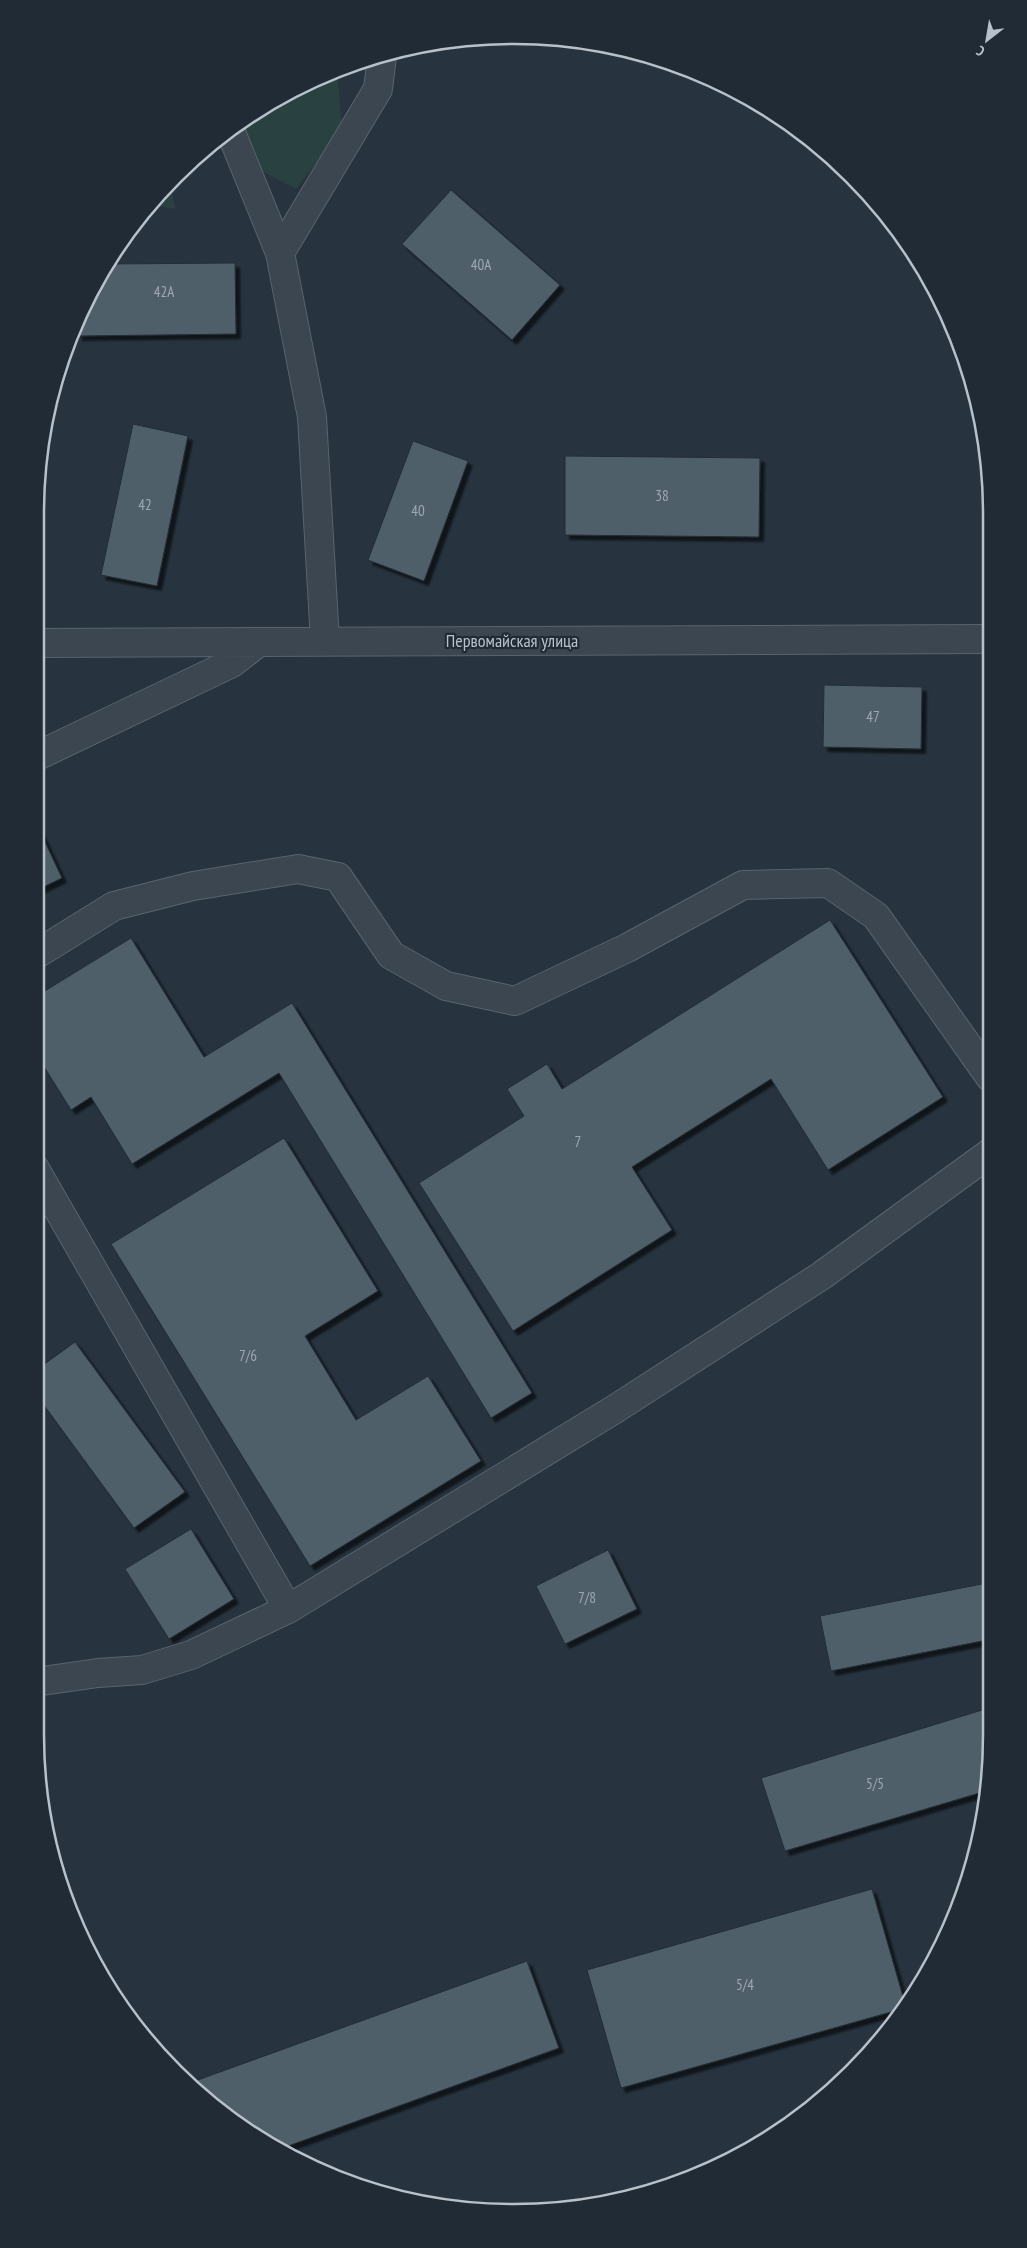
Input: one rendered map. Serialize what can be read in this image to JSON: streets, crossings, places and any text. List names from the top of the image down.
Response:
{
  "streets": {
    "street": ["Первомайская улица"]
  },
  "house_numbers": [
    "40А",
    "42А",
    "38",
    "42",
    "40",
    "47",
    "7",
    "7/6",
    "7/8",
    "5/5",
    "5/4"
  ],
  "north": "bottom left"
}
